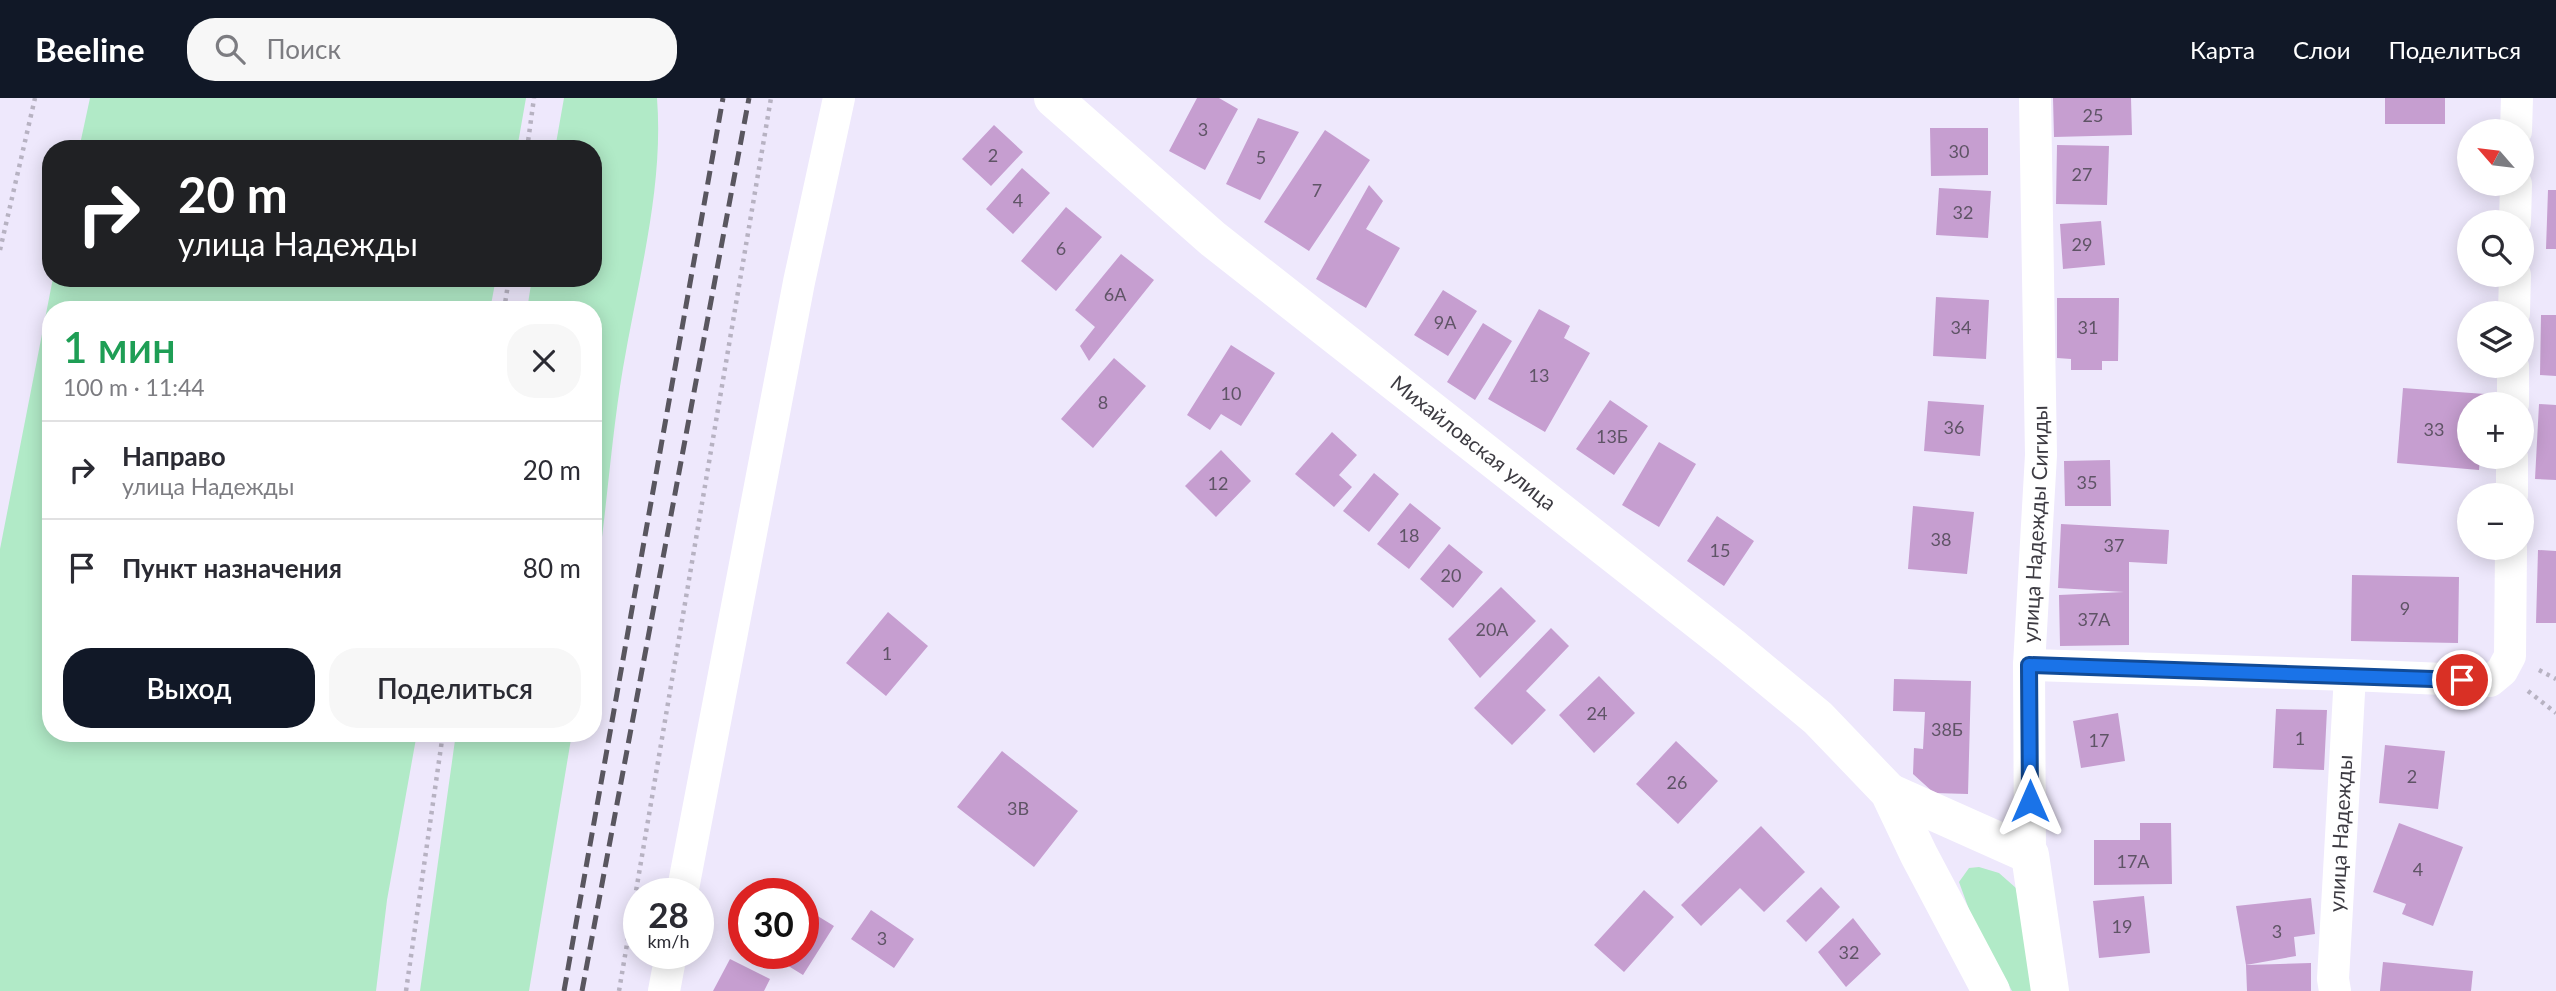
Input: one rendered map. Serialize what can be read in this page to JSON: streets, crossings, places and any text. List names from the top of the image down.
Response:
{
  "streets": {
    "street": ["Михайловская улица", "улица Надежды Сигиды", "улица Надежды"]
  },
  "crossings": [
    ["Михайловская улица", "улица Надежды Сигиды"]
  ],
  "house_numbers": [
    "25",
    "3",
    "30",
    "2",
    "5",
    "27",
    "7",
    "4",
    "32",
    "29",
    "6",
    "6А",
    "9А",
    "34",
    "31",
    "13",
    "10",
    "8",
    "36",
    "33",
    "13Б",
    "35",
    "12",
    "18",
    "38",
    "37",
    "15",
    "20",
    "9",
    "37А",
    "20А",
    "1",
    "24",
    "38Б",
    "1",
    "17",
    "2",
    "26",
    "3В",
    "17А",
    "4",
    "19",
    "3",
    "3",
    "32"
  ],
  "north": "top left",
  "page": {
    "header": "Beeline",
    "search": "Поиск",
    "nav": ["Карта", "Слои", "Поделиться"],
    "map_buttons": ["+", "−"],
    "turn": ["20 m", "улица Надежды"],
    "heading": ["1 мин", "100 m · 11:44"],
    "list": [
      {
        "name": "Направо",
        "note": "улица Надежды",
        "value": "20 m"
      },
      {
        "name": "Пункт назначения",
        "value": "80 m"
      }
    ],
    "buttons": ["Выход", "Поделиться"],
    "speed": "28 km/h",
    "limit": "30"
  }
}
